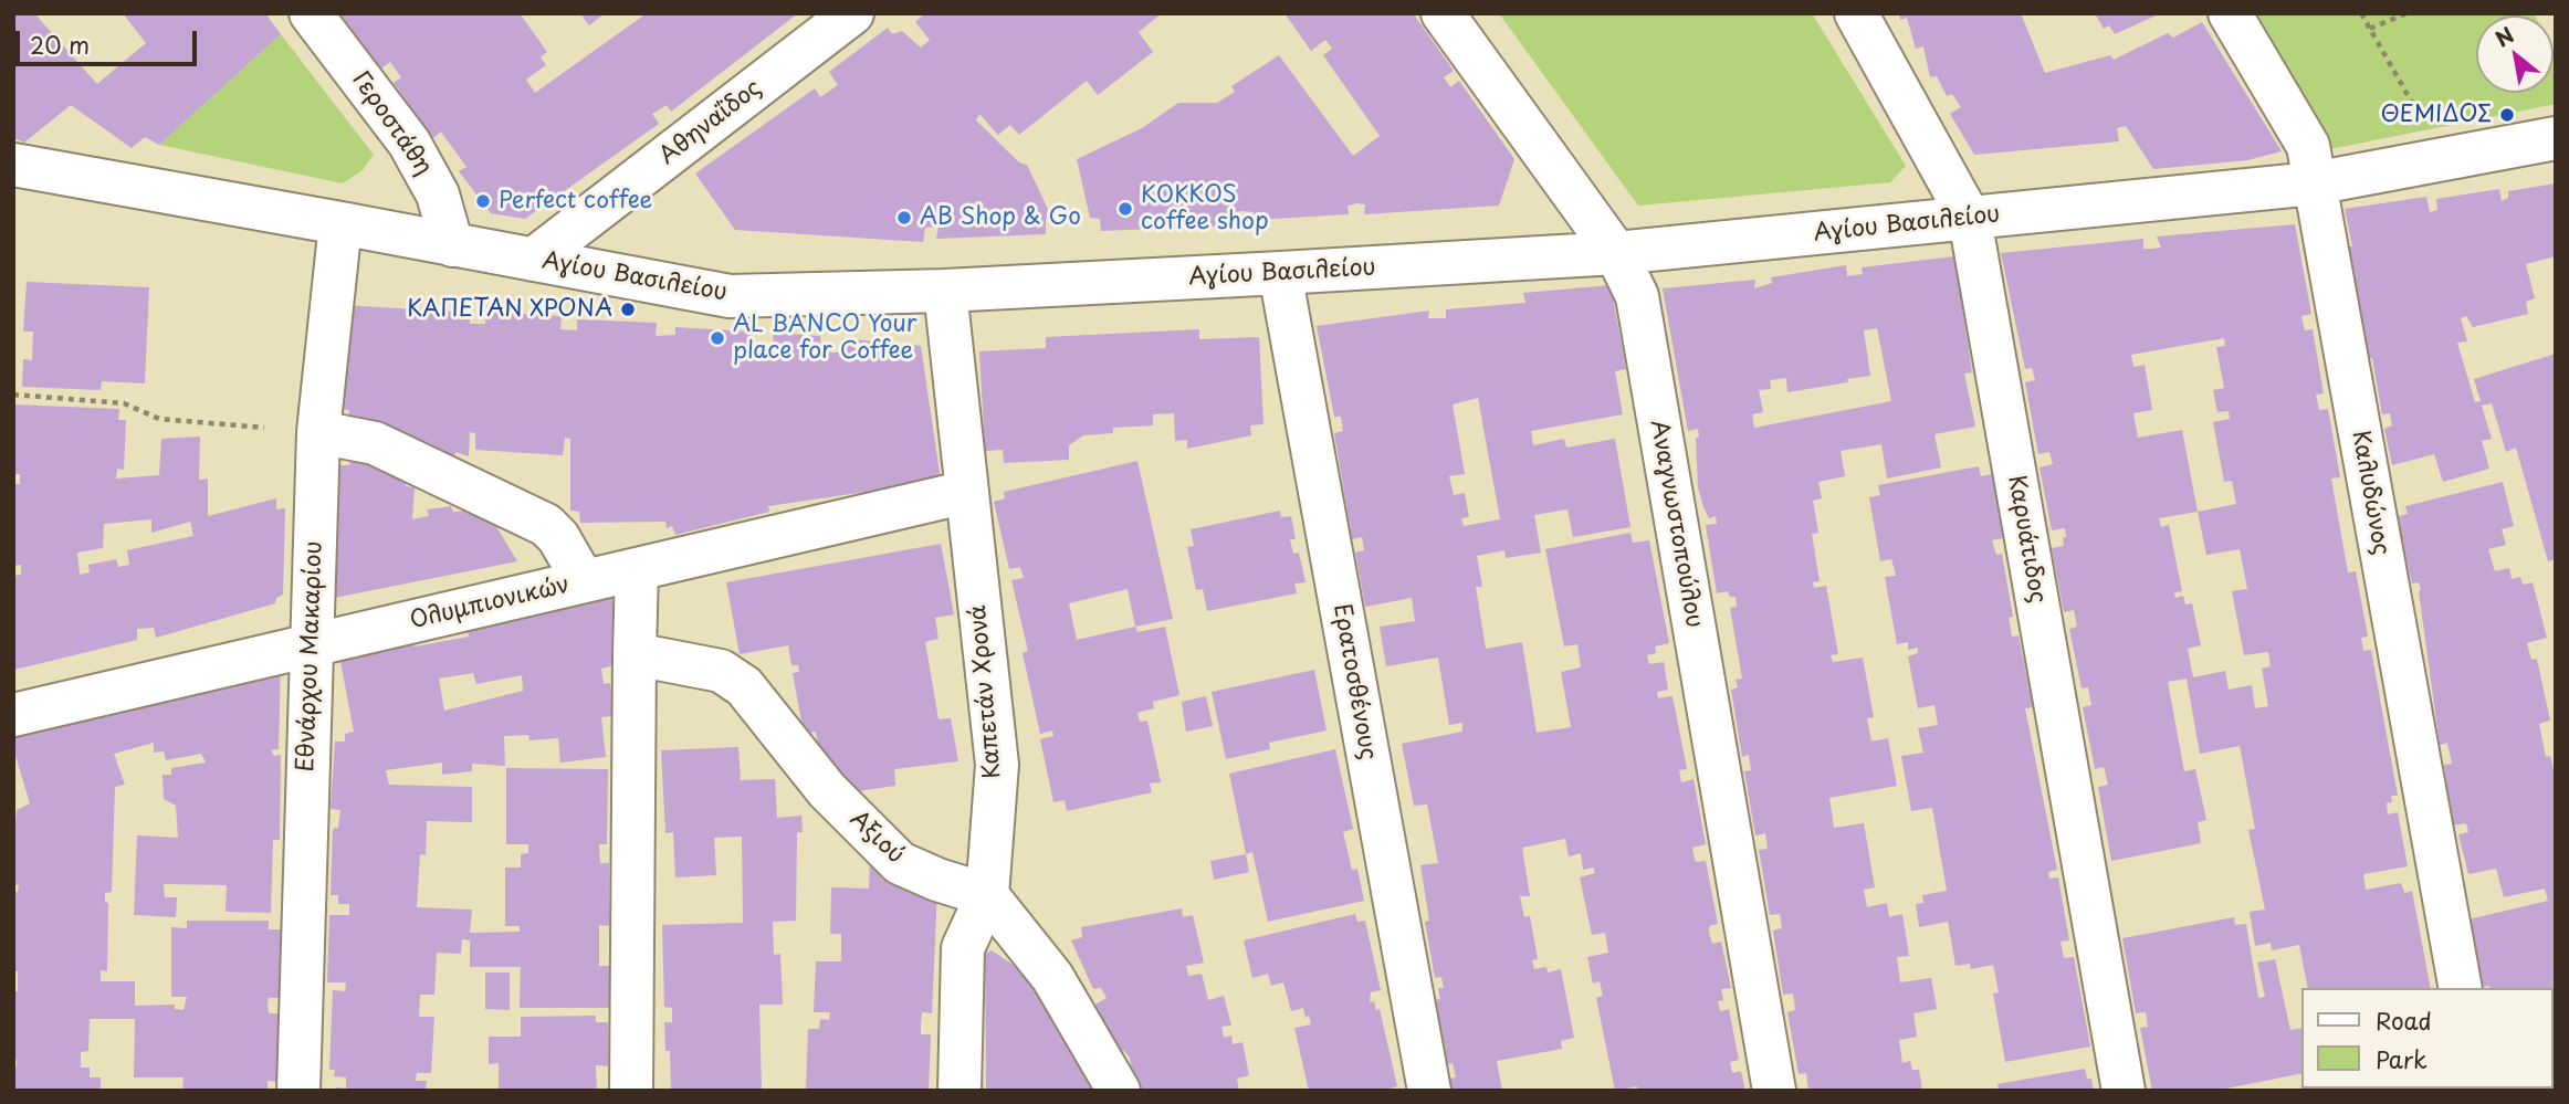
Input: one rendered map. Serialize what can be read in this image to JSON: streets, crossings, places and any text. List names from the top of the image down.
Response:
{
  "streets": {
    "street": [
      "Αθηναΐδος",
      "Γεροστάθη",
      "Αγίου Βασιλείου",
      "Καλυδώνος",
      "Αναγνωστοπούλου",
      "Καρυάτιδος",
      "Ολυμπιονικών",
      "Εθνάρχου Μακαρίου",
      "Ερατοσθένους",
      "Καπετάν Χρονά",
      "Αξιού"
    ]
  },
  "crossings": [
    ["Αθηναΐδος", "Αγίου Βασιλείου"],
    ["Γεροστάθη", "Αγίου Βασιλείου"],
    ["Αγίου Βασιλείου", "Καλυδώνος"],
    ["Αγίου Βασιλείου", "Αναγνωστοπούλου"],
    ["Αγίου Βασιλείου", "Καρυάτιδος"],
    ["Αγίου Βασιλείου", "Εθνάρχου Μακαρίου"],
    ["Αγίου Βασιλείου", "Ερατοσθένους"],
    ["Αγίου Βασιλείου", "Καπετάν Χρονά"],
    ["Ολυμπιονικών", "Εθνάρχου Μακαρίου"],
    ["Ολυμπιονικών", "Καπετάν Χρονά"],
    ["Καπετάν Χρονά", "Αξιού"]
  ],
  "places": [
    "ΘΕΜΙΔΟΣ",
    "Perfect coffee",
    "KOKKOS coffee shop",
    "AB Shop & Go",
    "ΚΑΠΕΤΑΝ ΧΡΟΝΑ",
    "AL BANCO Your place for Coffee"
  ],
  "legend": ["Road", "Park"],
  "scale_bar": "20 m",
  "north": "top left"
}
